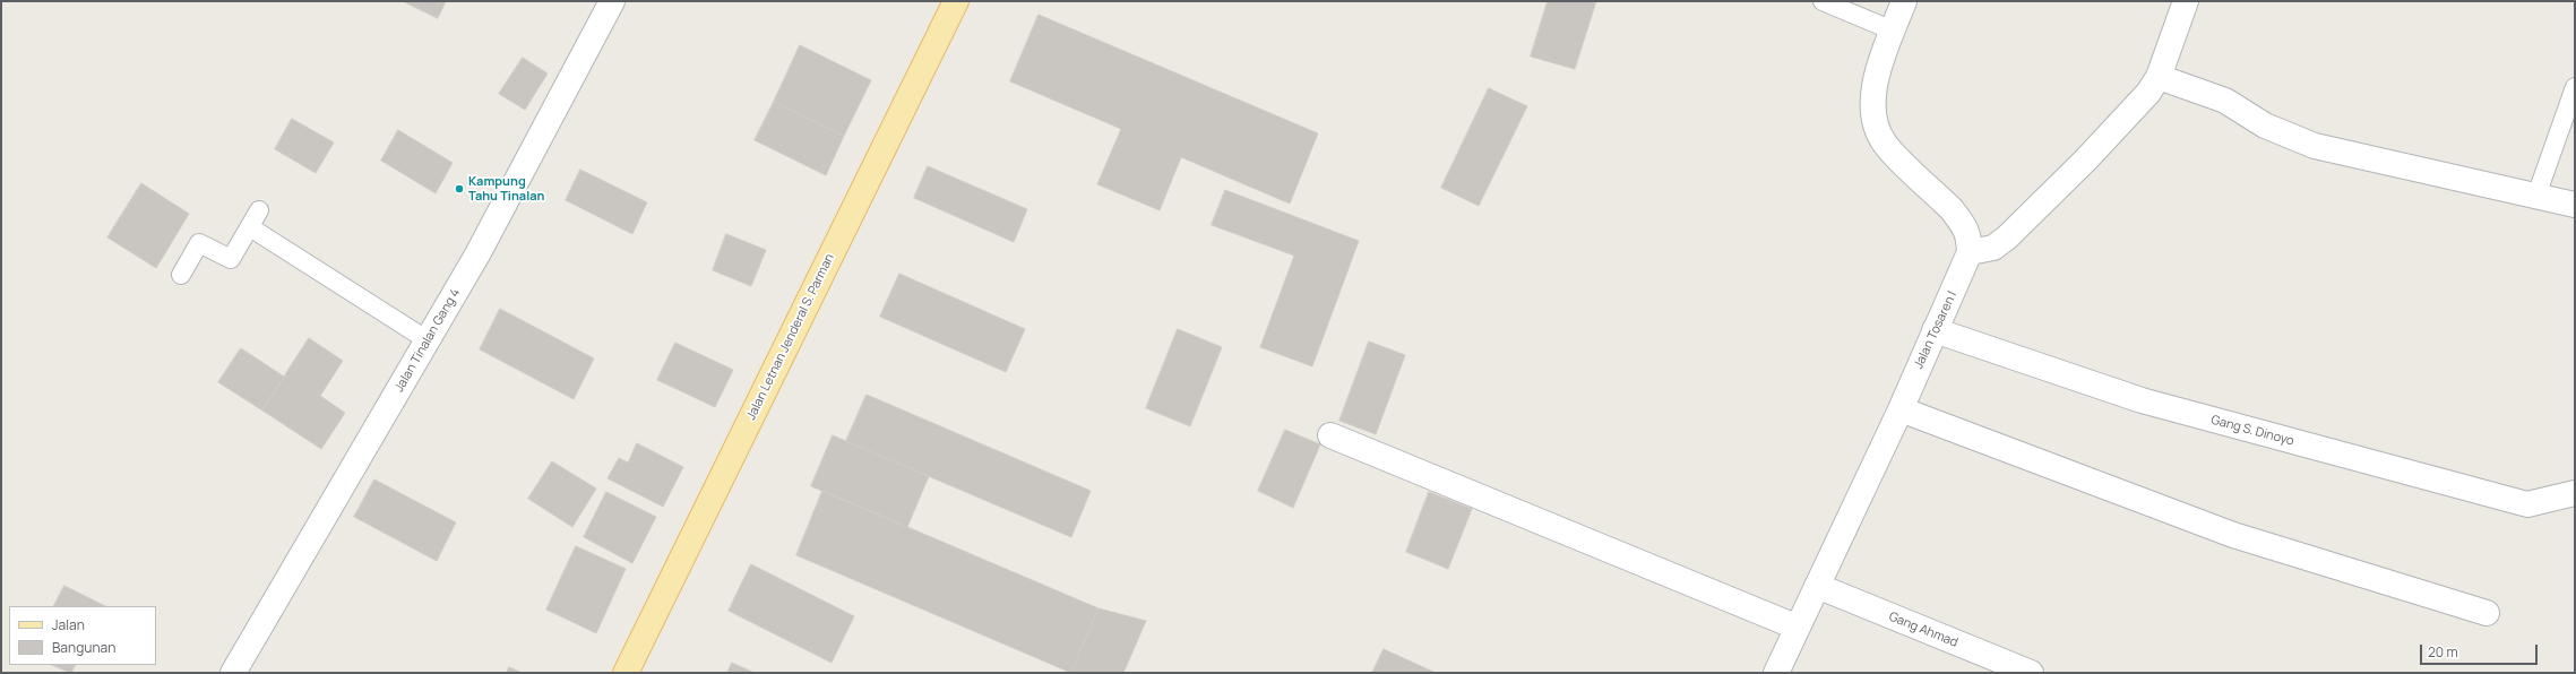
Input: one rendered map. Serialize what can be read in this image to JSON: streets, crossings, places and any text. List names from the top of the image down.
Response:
{
  "streets": {
    "main road": ["Jalan Letnan Jenderal S. Parman"],
    "street": [
      "Jalan Tosaren I",
      "Jalan Tinalan Gang 4",
      "Gang S. Dinoyo",
      "Gang Ahmad"
    ]
  },
  "crossings": [
    ["Jalan Tosaren I", "Gang S. Dinoyo"],
    ["Jalan Tosaren I", "Gang Ahmad"]
  ],
  "places": ["Kampung Tahu Tinalan"],
  "legend": ["Jalan", "Bangunan"],
  "scale_bar": "20 m"
}
